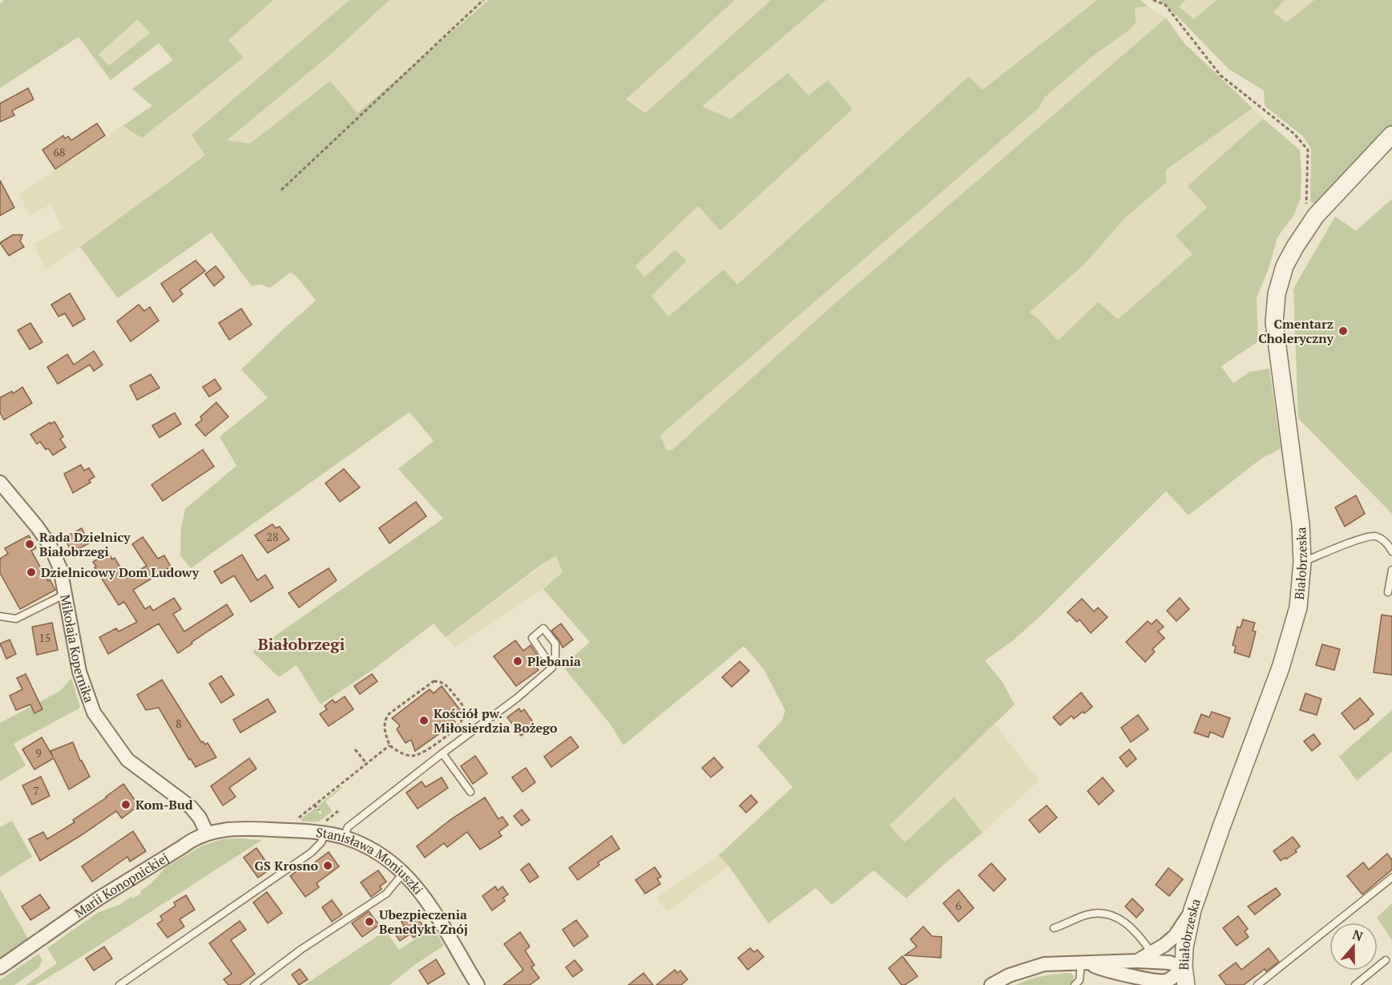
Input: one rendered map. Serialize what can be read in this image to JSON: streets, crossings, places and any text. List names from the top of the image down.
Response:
{
  "streets": {
    "street": [
      "Białobrzeska",
      "Mikołaja Kopernika",
      "Stanisława Moniuszki",
      "Marii Konopnickiej"
    ]
  },
  "crossings": [
    ["Mikołaja Kopernika", "Stanisława Moniuszki"],
    ["Mikołaja Kopernika", "Marii Konopnickiej"],
    ["Stanisława Moniuszki", "Marii Konopnickiej"]
  ],
  "districts": ["Białobrzegi"],
  "places": [
    "Cmentarz Choleryczny",
    "Rada Dzielnicy Białobrzegi",
    "Dzielnicowy Dom Ludowy",
    "Plebania",
    "Kościół pw. Miłosierdzia Bożego",
    "Kom-Bud",
    "GS Krosno",
    "Ubezpieczenia Benedykt Znój"
  ],
  "house_numbers": [
    "68",
    "28",
    "15",
    "8",
    "9",
    "7",
    "6"
  ],
  "north": "top"
}
